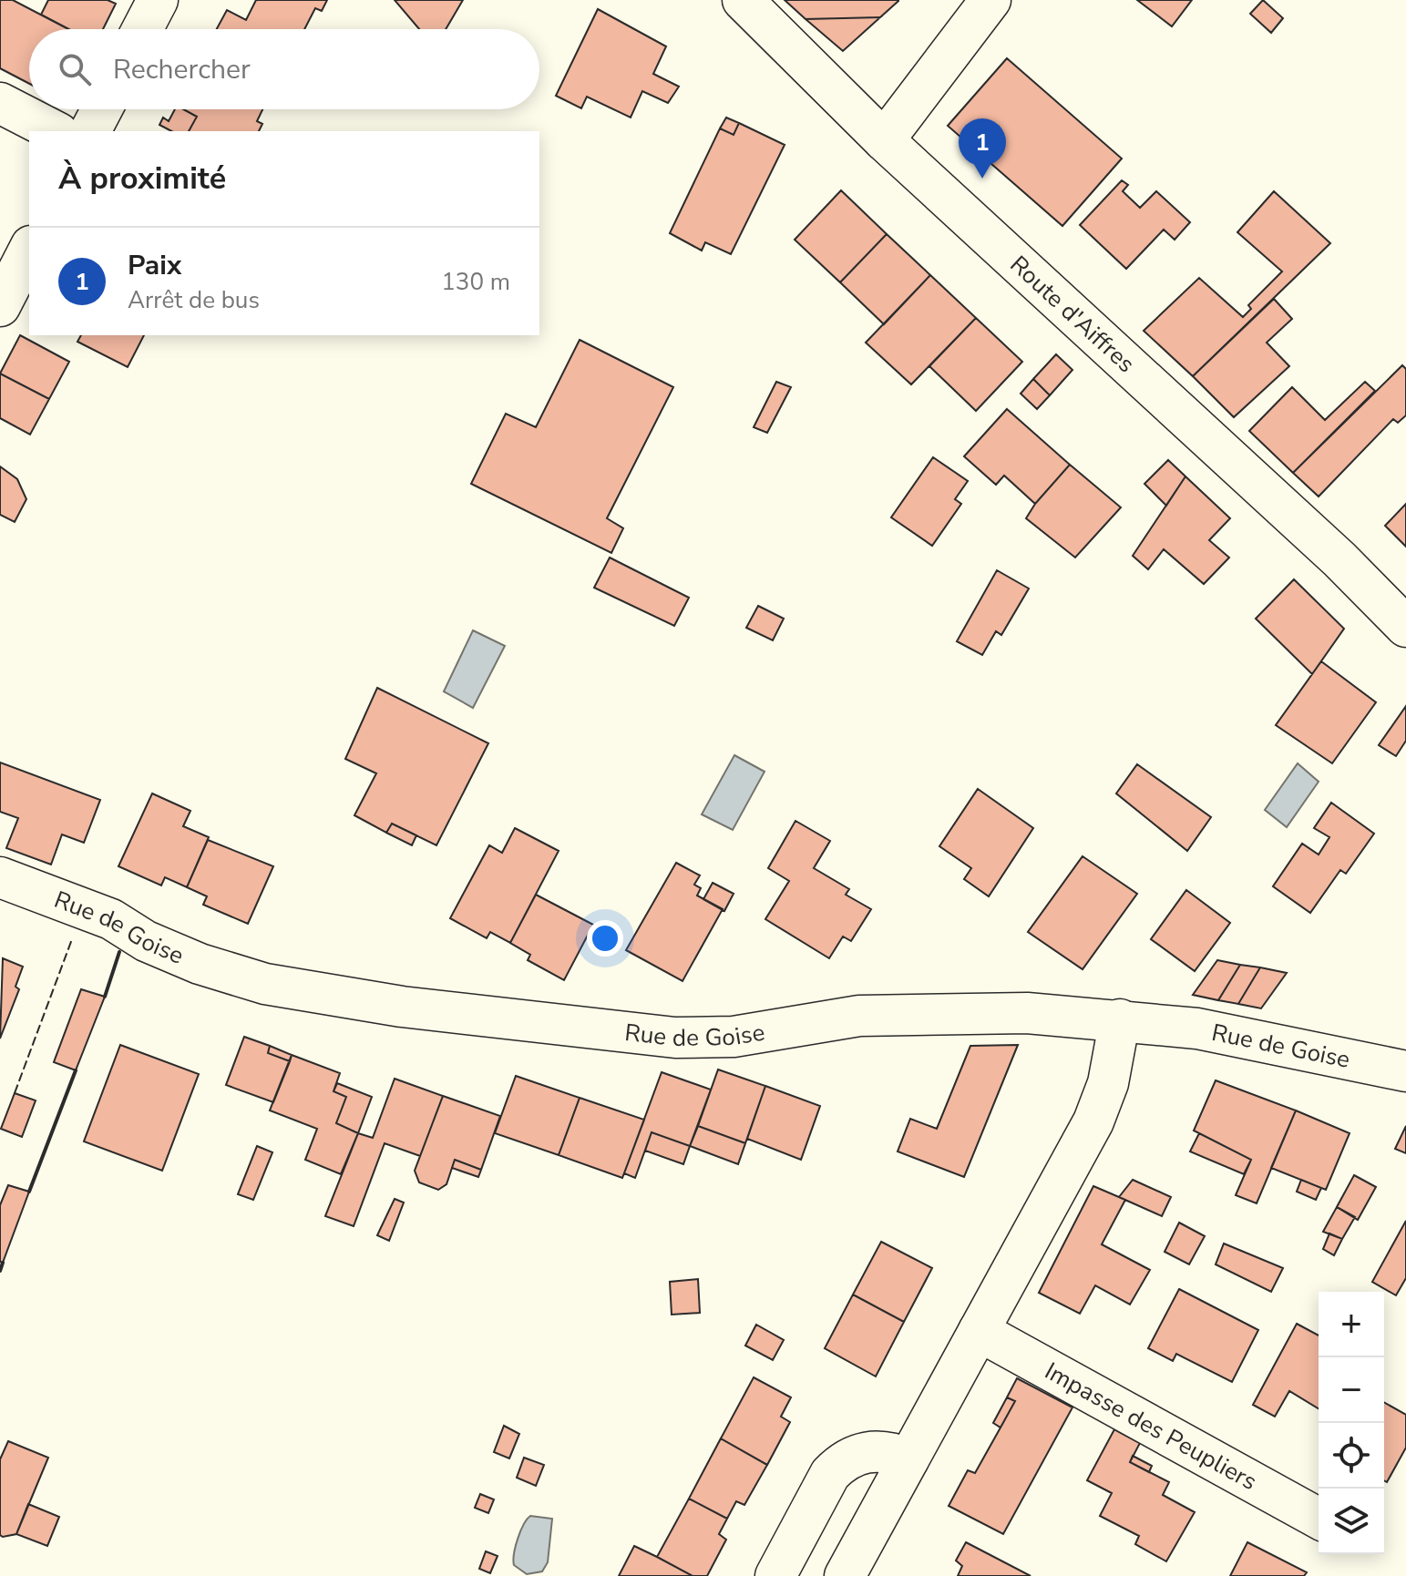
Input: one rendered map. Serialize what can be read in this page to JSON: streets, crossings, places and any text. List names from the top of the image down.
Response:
{
  "streets": {
    "street": ["Route d'Aiffres", "Rue de Goise", "Impasse des Peupliers"]
  },
  "page": {
    "search": "Rechercher",
    "pins": "1",
    "heading": "À proximité",
    "list": [
      {
        "mark": "1",
        "name": "Paix",
        "note": "Arrêt de bus",
        "value": "130 m"
      }
    ],
    "map_buttons": ["+", "−"]
  }
}
